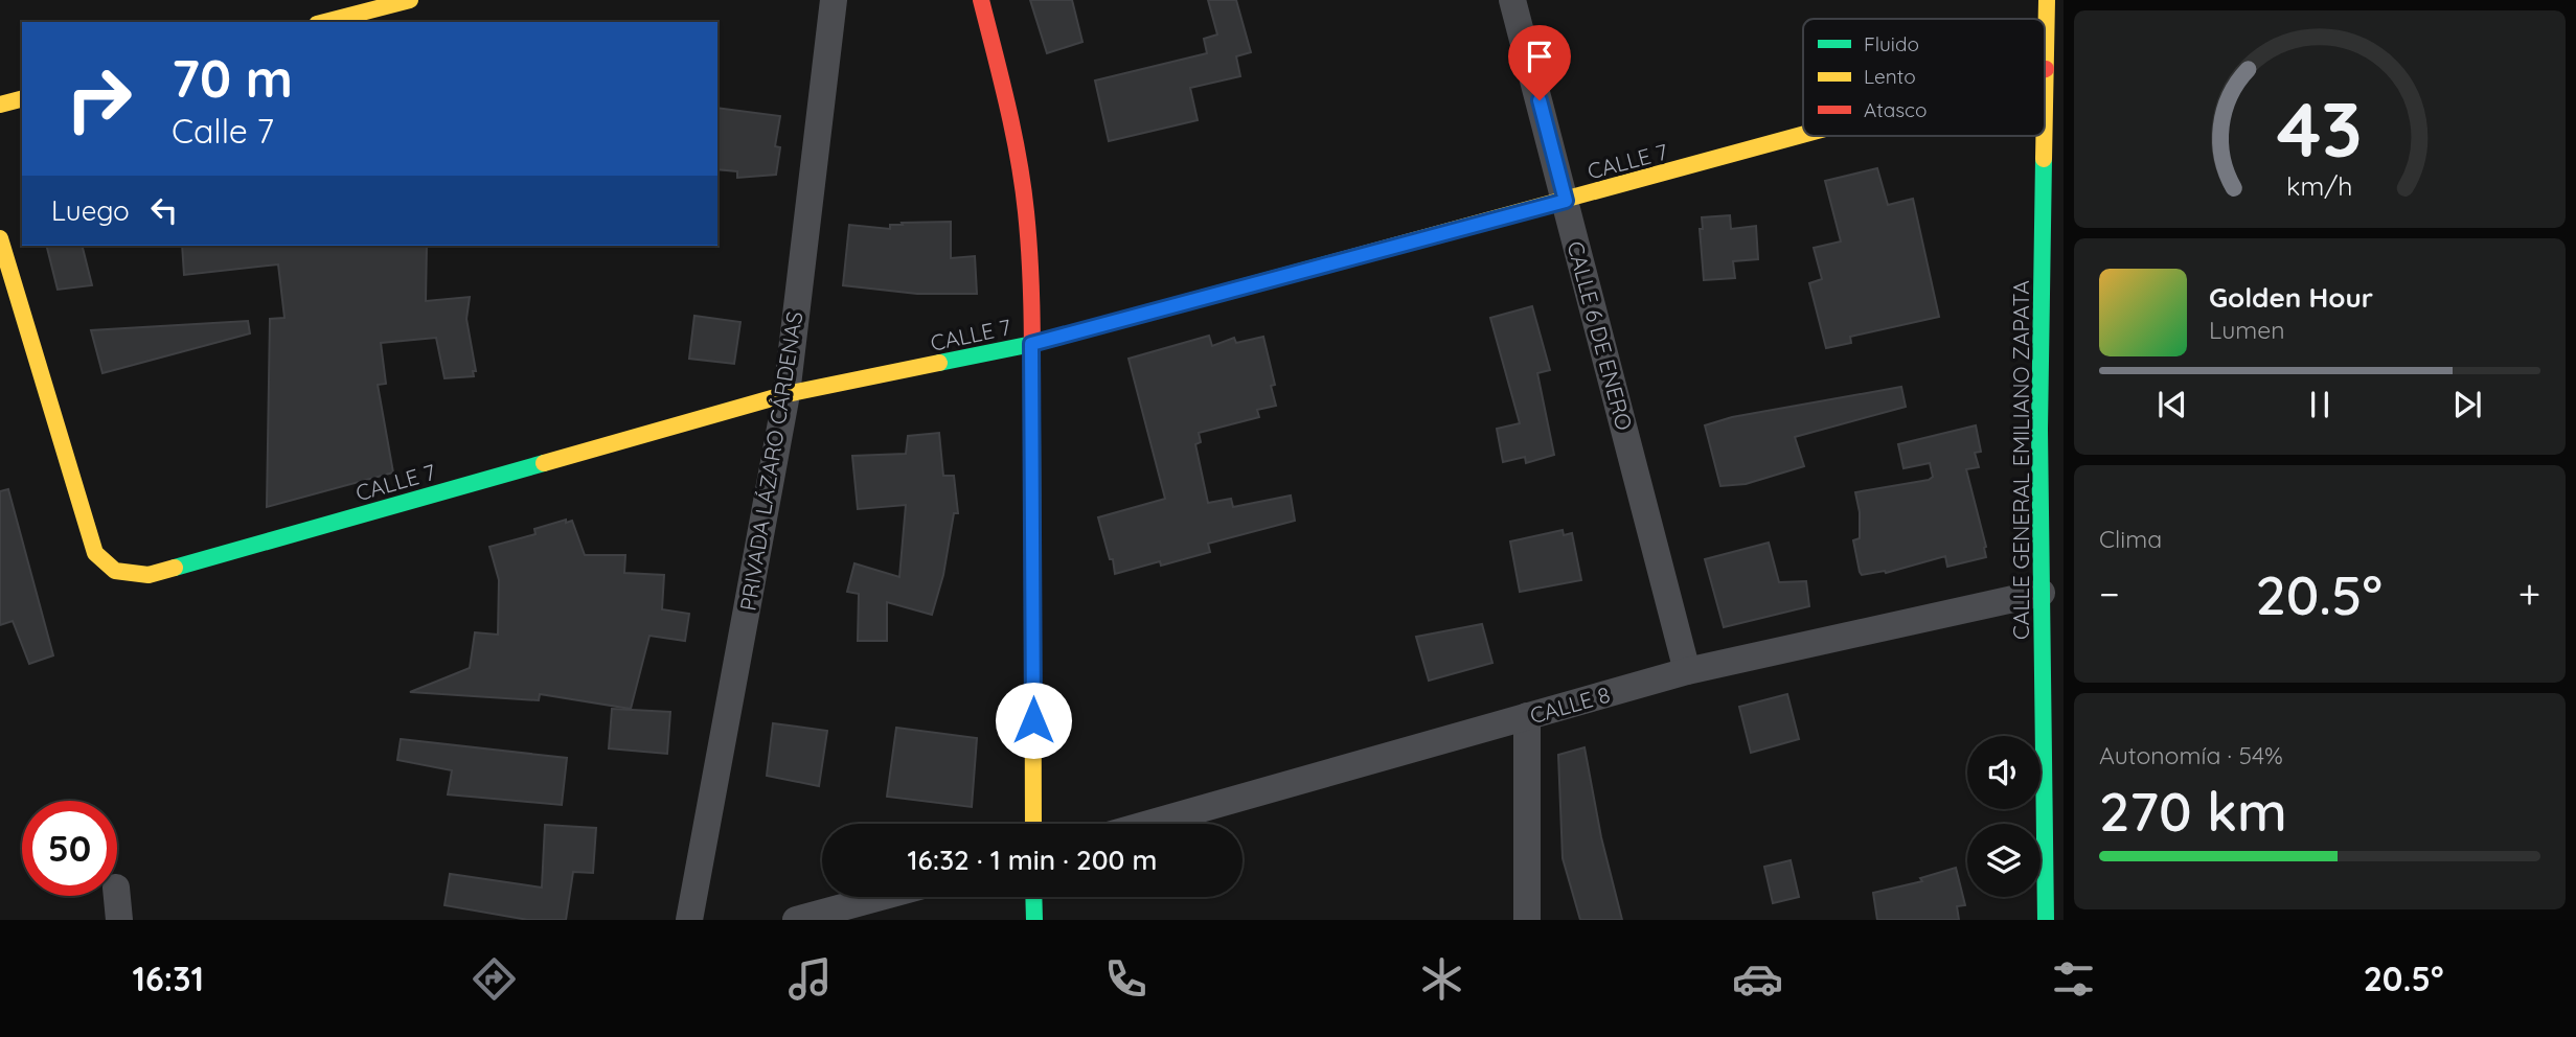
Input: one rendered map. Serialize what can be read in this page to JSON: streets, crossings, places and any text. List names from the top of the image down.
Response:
{
  "streets": {
    "street": [
      "CALLE 7",
      "CALLE 6 DE ENERO",
      "CALLE GENERAL EMILIANO ZAPATA",
      "PRIVADA LÁZARO CÁRDENAS",
      "CALLE 8"
    ]
  },
  "crossings": [
    ["CALLE 7", "CALLE 6 DE ENERO"],
    ["CALLE 7", "PRIVADA LÁZARO CÁRDENAS"],
    ["CALLE 6 DE ENERO", "CALLE 8"],
    ["CALLE GENERAL EMILIANO ZAPATA", "CALLE 8"]
  ],
  "legend": ["Fluido", "Lento", "Atasco"],
  "page": {
    "turn": ["70 m", "Calle 7"],
    "then": "Luego",
    "song": ["Golden Hour", "Lumen"],
    "tile": [
      "Clima",
      ["Autonomía · 54%", "270 km"]
    ],
    "heat": ["−", "20.5°", "+"],
    "limit": "50",
    "trip": "16:32 · 1 min · 200 m",
    "tabs": ["16:31", "20.5°"],
    "gauge": ["43", "km/h"]
  }
}
